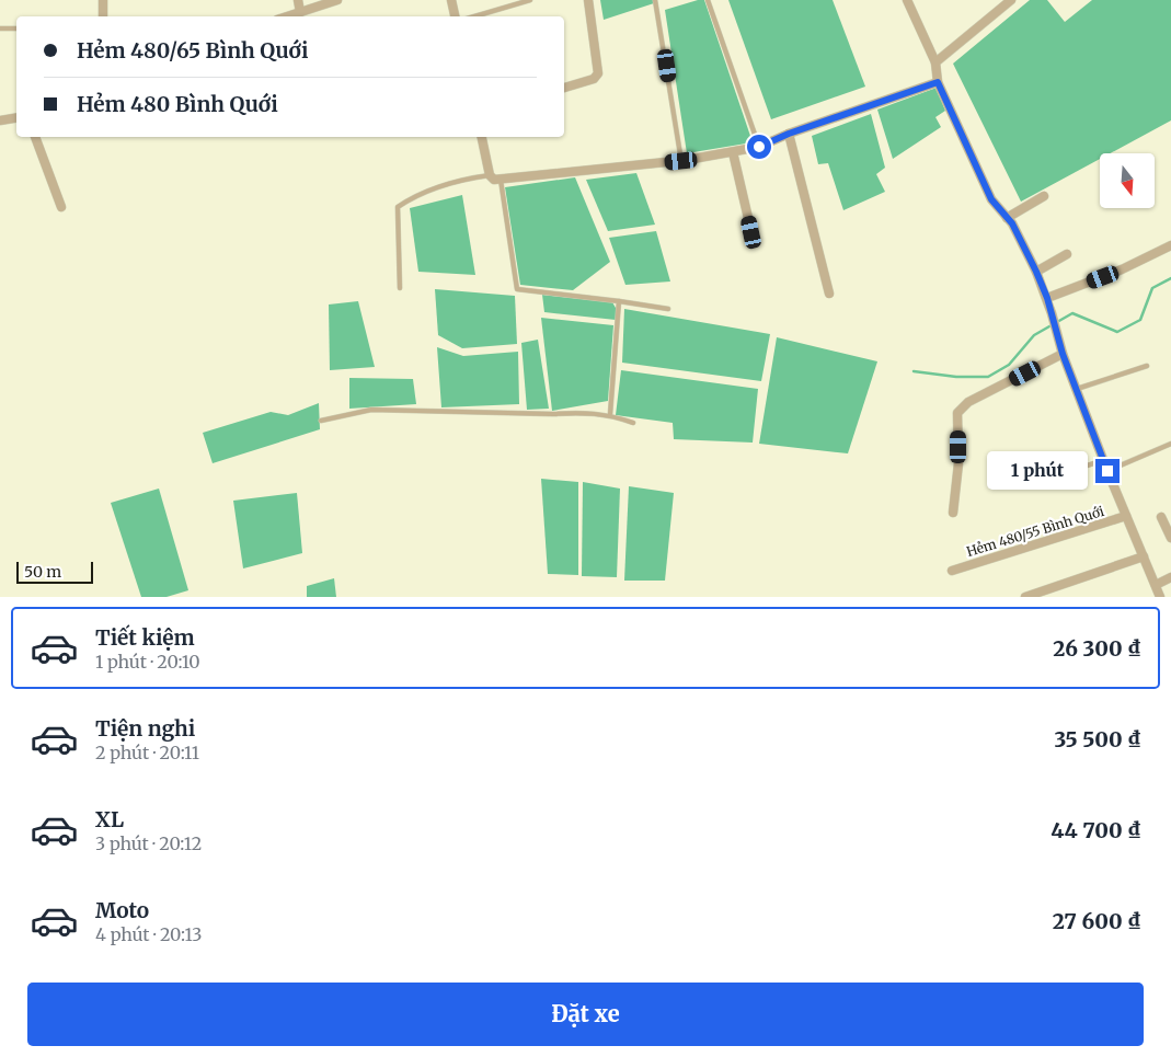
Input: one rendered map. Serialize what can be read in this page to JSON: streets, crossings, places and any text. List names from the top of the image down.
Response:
{
  "streets": {
    "street": ["Hẻm 480/55 Bình Quới"]
  },
  "scale_bar": "50 m",
  "north": "bottom",
  "page": {
    "banner": ["Hẻm 480/65 Bình Quới", "Hẻm 480 Bình Quới"],
    "bubble": "1 phút",
    "scale": "50 m",
    "list": [
      {
        "name": "Tiết kiệm",
        "note": "1 phút · 20:10",
        "value": "26 300 ₫"
      },
      {
        "name": "Tiện nghi",
        "note": "2 phút · 20:11",
        "value": "35 500 ₫"
      },
      {
        "name": "XL",
        "note": "3 phút · 20:12",
        "value": "44 700 ₫"
      },
      {
        "name": "Moto",
        "note": "4 phút · 20:13",
        "value": "27 600 ₫"
      }
    ],
    "buttons": "Đặt xe"
  }
}
